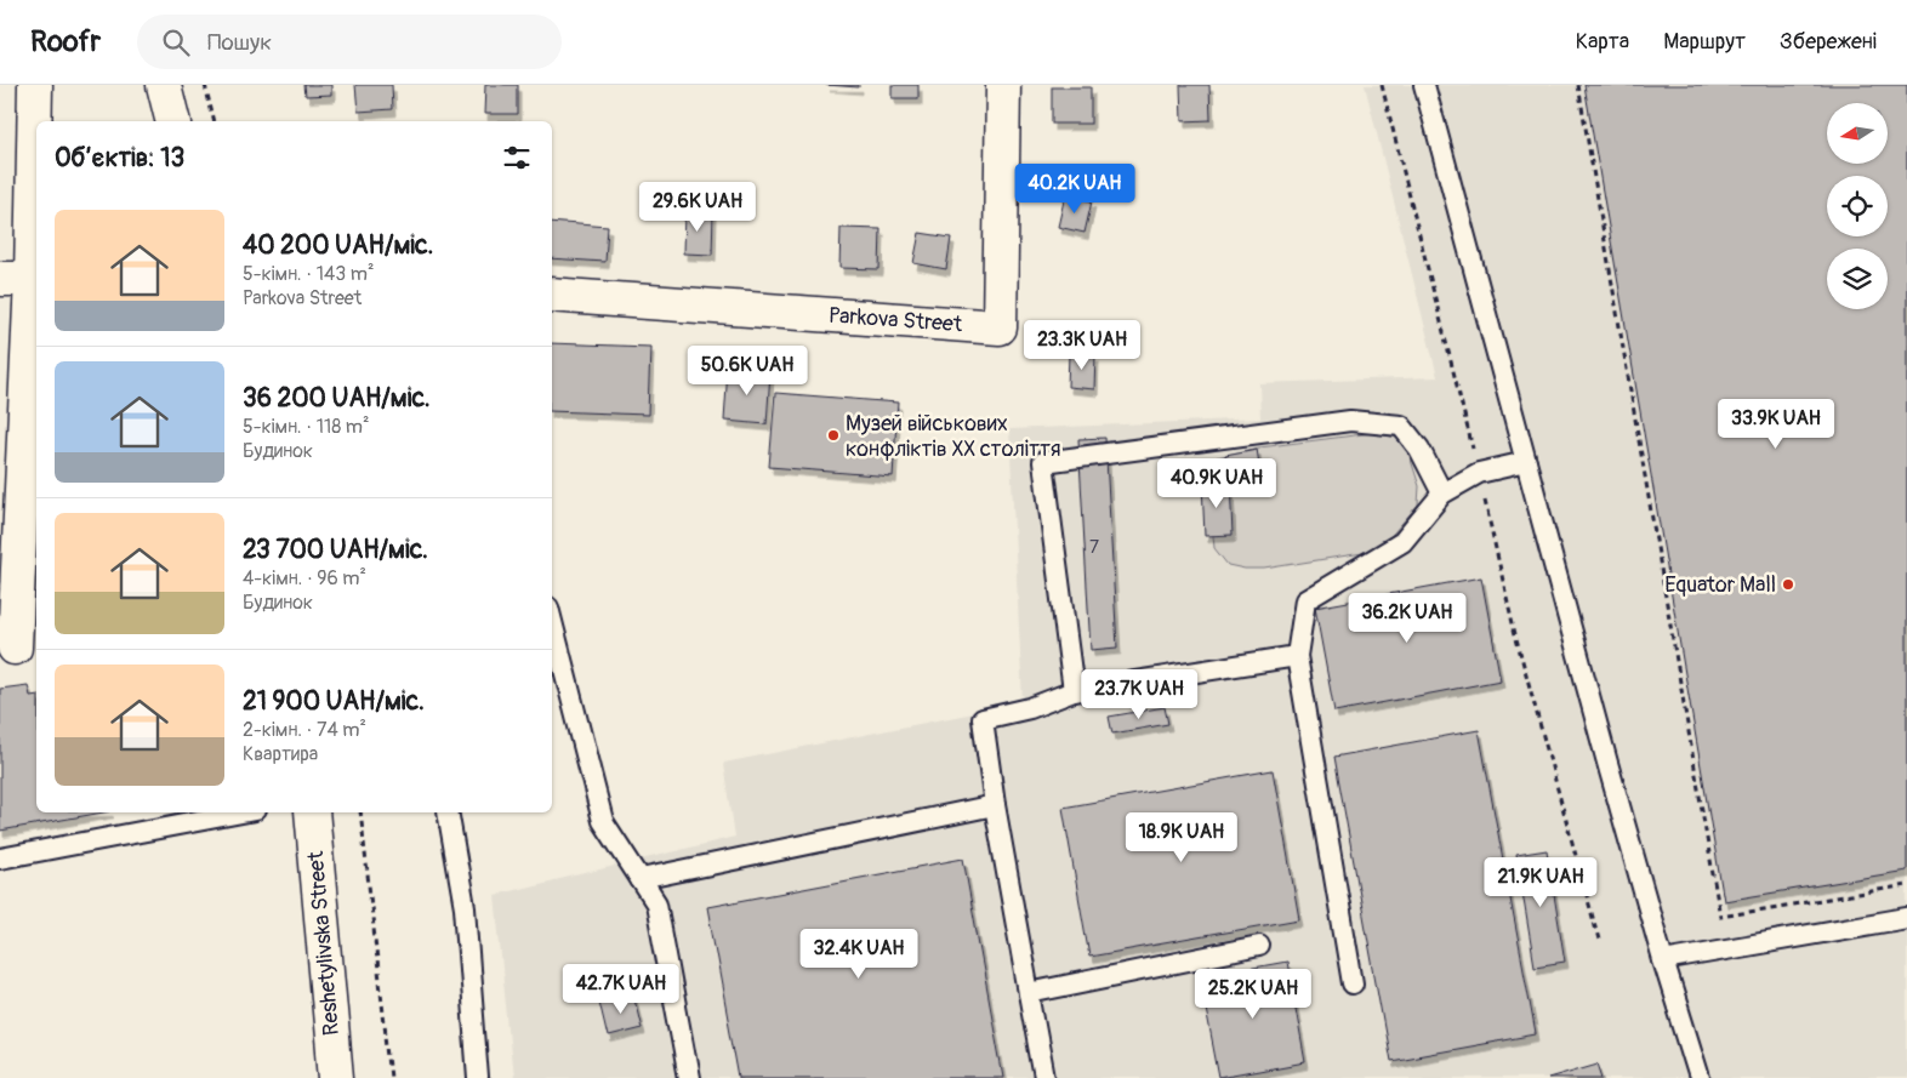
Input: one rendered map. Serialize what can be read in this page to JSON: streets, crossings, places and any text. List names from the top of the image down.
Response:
{
  "streets": {
    "street": ["Parkova Street", "Reshetylivska Street"]
  },
  "places": ["Музей військових конфліктів ХХ століття", "Equator Mall"],
  "house_numbers": ["7"],
  "north": "left",
  "page": {
    "header": "Roofr",
    "search": "Пошук",
    "nav": ["Карта", "Маршрут", "Збережені"],
    "heading": "Об’єктів: 13",
    "price": [
      "40.2K UAH",
      "29.6K UAH",
      "23.3K UAH",
      "50.6K UAH",
      "33.9K UAH",
      "40.9K UAH",
      "36.2K UAH",
      "23.7K UAH",
      "18.9K UAH",
      "21.9K UAH",
      "32.4K UAH",
      "42.7K UAH",
      "25.2K UAH"
    ],
    "list": [
      {
        "name": "40 200 UAH/міс.",
        "note": "5-кімн. · 143 m² · Parkova Street"
      },
      {
        "name": "36 200 UAH/міс.",
        "note": "5-кімн. · 118 m² · Будинок"
      },
      {
        "name": "23 700 UAH/міс.",
        "note": "4-кімн. · 96 m² · Будинок"
      },
      {
        "name": "21 900 UAH/міс.",
        "note": "2-кімн. · 74 m² · Квартира"
      }
    ]
  }
}
